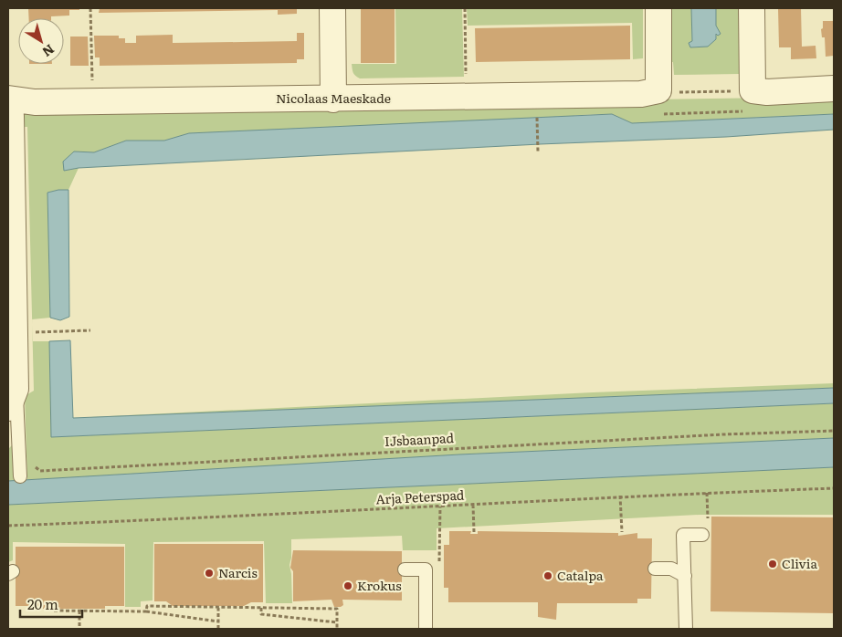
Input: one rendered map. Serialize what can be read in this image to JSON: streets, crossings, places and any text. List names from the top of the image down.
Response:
{
  "streets": {
    "street": ["Nicolaas Maeskade"],
    "path": ["IJsbaanpad", "Arja Peterspad"]
  },
  "places": [
    "Clivia",
    "Narcis",
    "Catalpa",
    "Krokus"
  ],
  "scale_bar": "20 m",
  "north": "bottom right"
}
